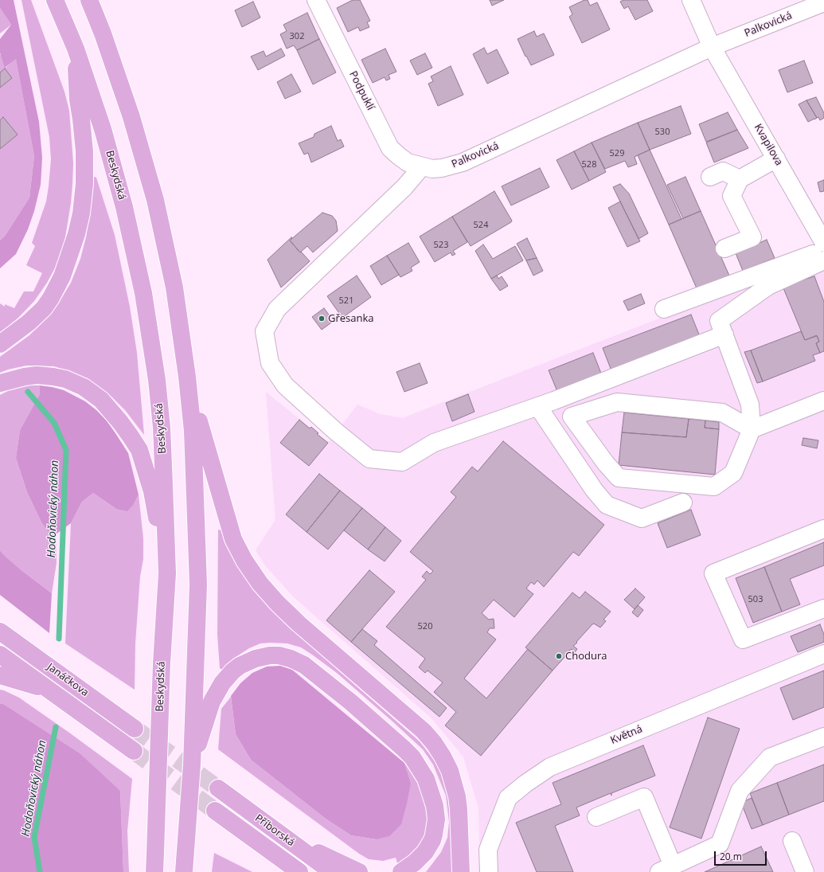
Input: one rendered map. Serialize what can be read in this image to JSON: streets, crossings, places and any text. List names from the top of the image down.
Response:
{
  "streets": {
    "main road": ["Beskydská", "Janáčkova", "Příborská"],
    "street": [
      "Palkovická",
      "Podpuklí",
      "Kvapilova",
      "Květná"
    ]
  },
  "crossings": [
    ["Palkovická", "Podpuklí"],
    ["Palkovická", "Kvapilova"]
  ],
  "water": ["Hodoňovický náhon"],
  "places": ["Gřesanka", "Chodura"],
  "house_numbers": [
    "302",
    "530",
    "529",
    "528",
    "524",
    "523",
    "521",
    "503",
    "520"
  ],
  "scale_bar": "20 m"
}
